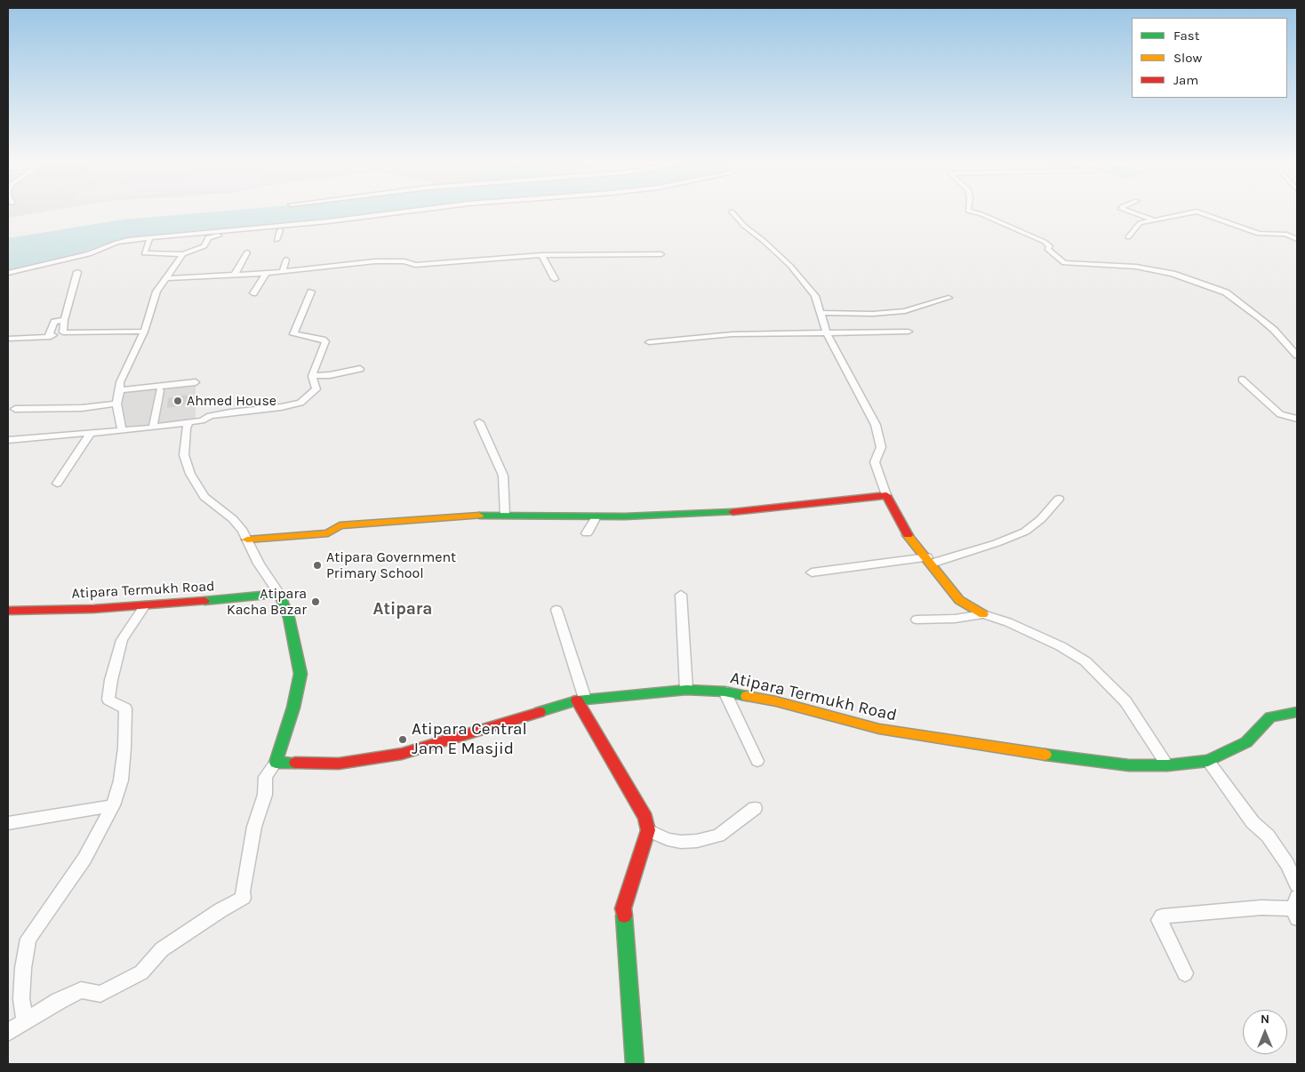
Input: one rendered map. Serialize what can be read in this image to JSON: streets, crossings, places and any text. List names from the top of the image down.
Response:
{
  "streets": {
    "main road": ["Atipara Termukh Road"]
  },
  "districts": ["Atipara"],
  "places": [
    "Ahmed House",
    "Atipara Government Primary School",
    "Atipara Kacha Bazar",
    "Atipara Central Jam E Masjid"
  ],
  "legend": ["Fast", "Slow", "Jam"],
  "north": "top"
}
